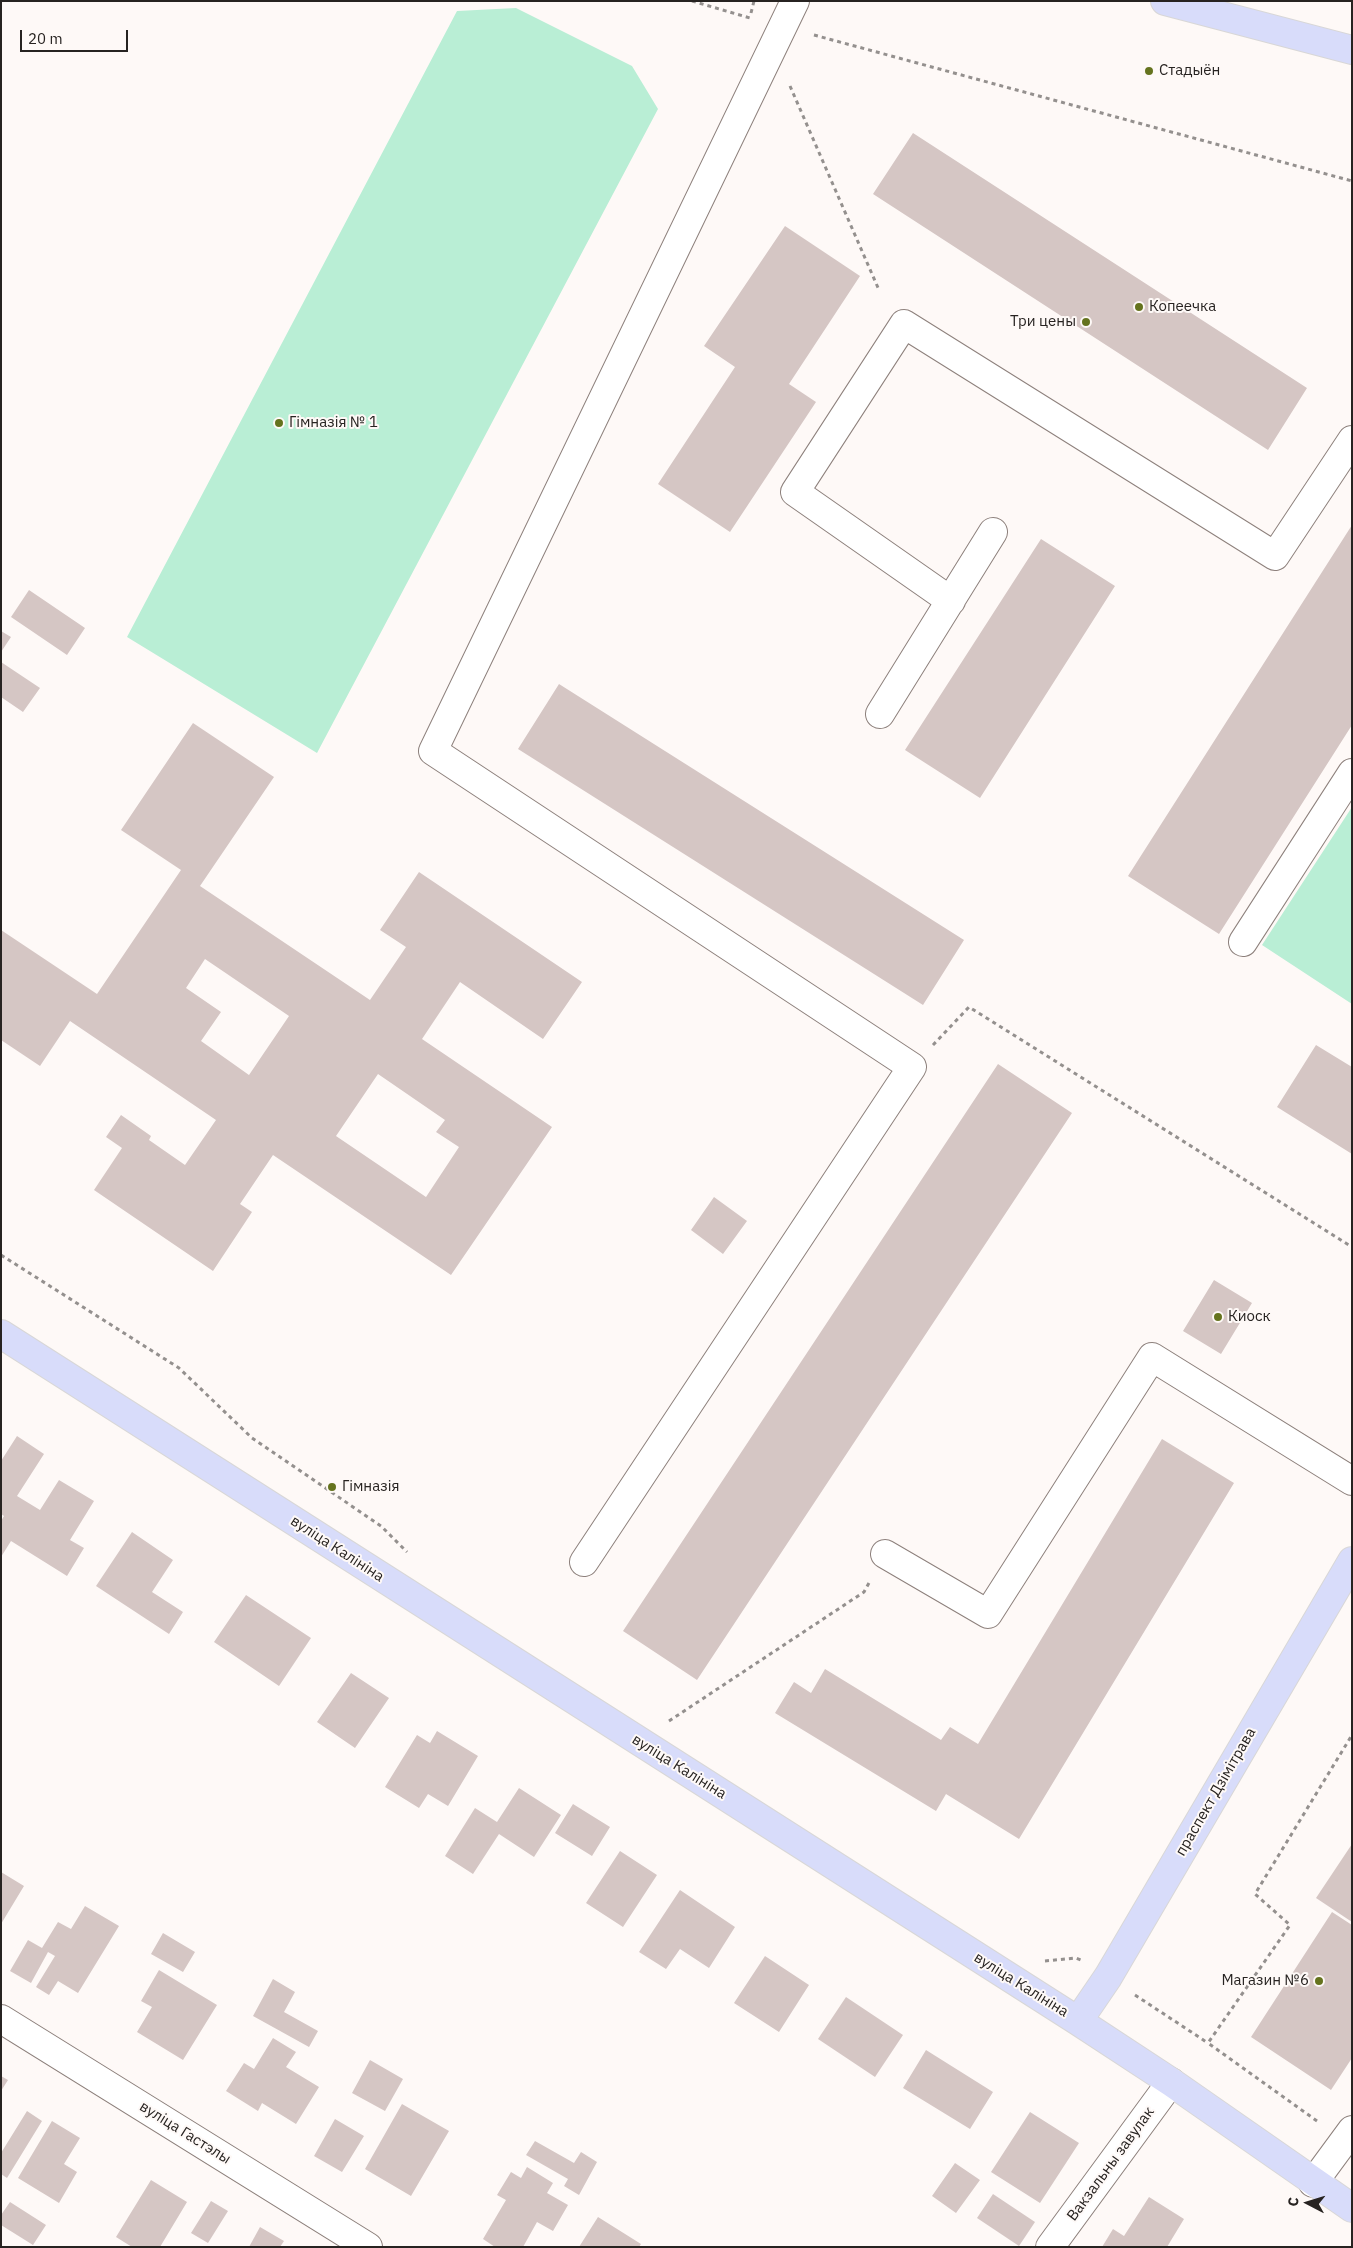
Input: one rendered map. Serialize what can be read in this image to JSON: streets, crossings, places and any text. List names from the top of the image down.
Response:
{
  "streets": {
    "main road": ["вуліца Калініна", "праспект Дзімітрава"],
    "street": ["вуліца Гастэлы", "Вакзальны завулак"]
  },
  "crossings": [
    ["вуліца Калініна", "праспект Дзімітрава"],
    ["вуліца Калініна", "Вакзальны завулак"]
  ],
  "places": [
    "Стадыён",
    "Копеечка",
    "Три цены",
    "Гімназія № 1",
    "Киоск",
    "Гімназія",
    "Магазин №6"
  ],
  "scale_bar": "20 m",
  "north": "left"
}
